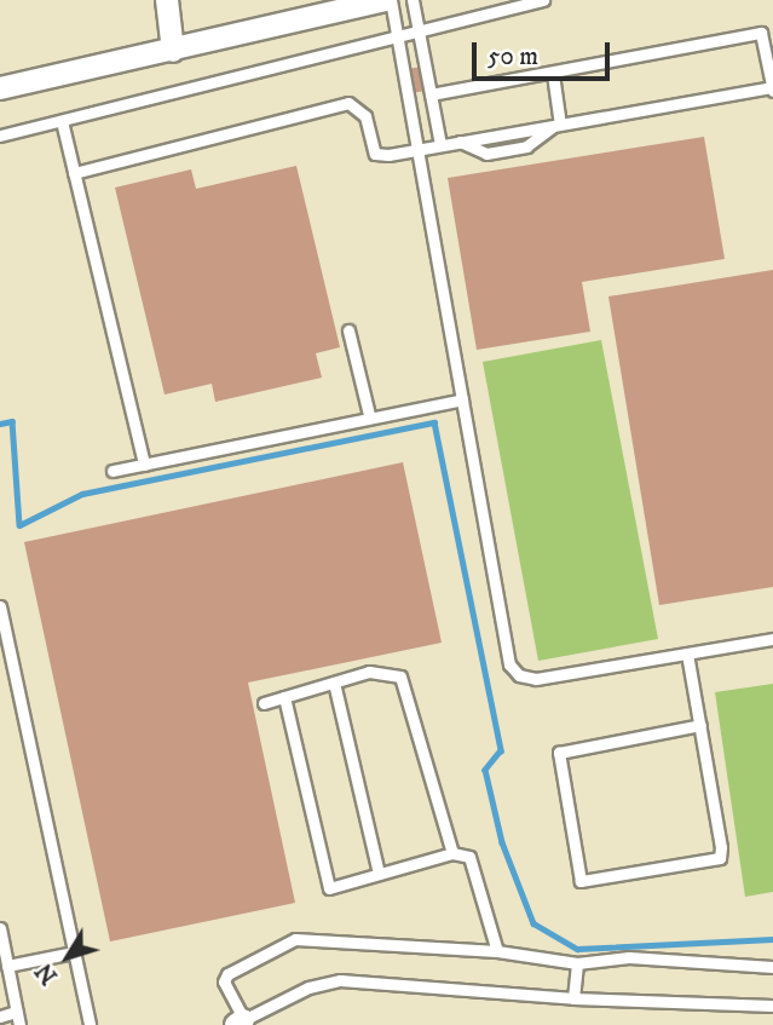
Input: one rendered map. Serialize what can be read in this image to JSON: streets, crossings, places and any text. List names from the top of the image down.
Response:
{
  "scale_bar": "50 m",
  "north": "bottom left"
}
